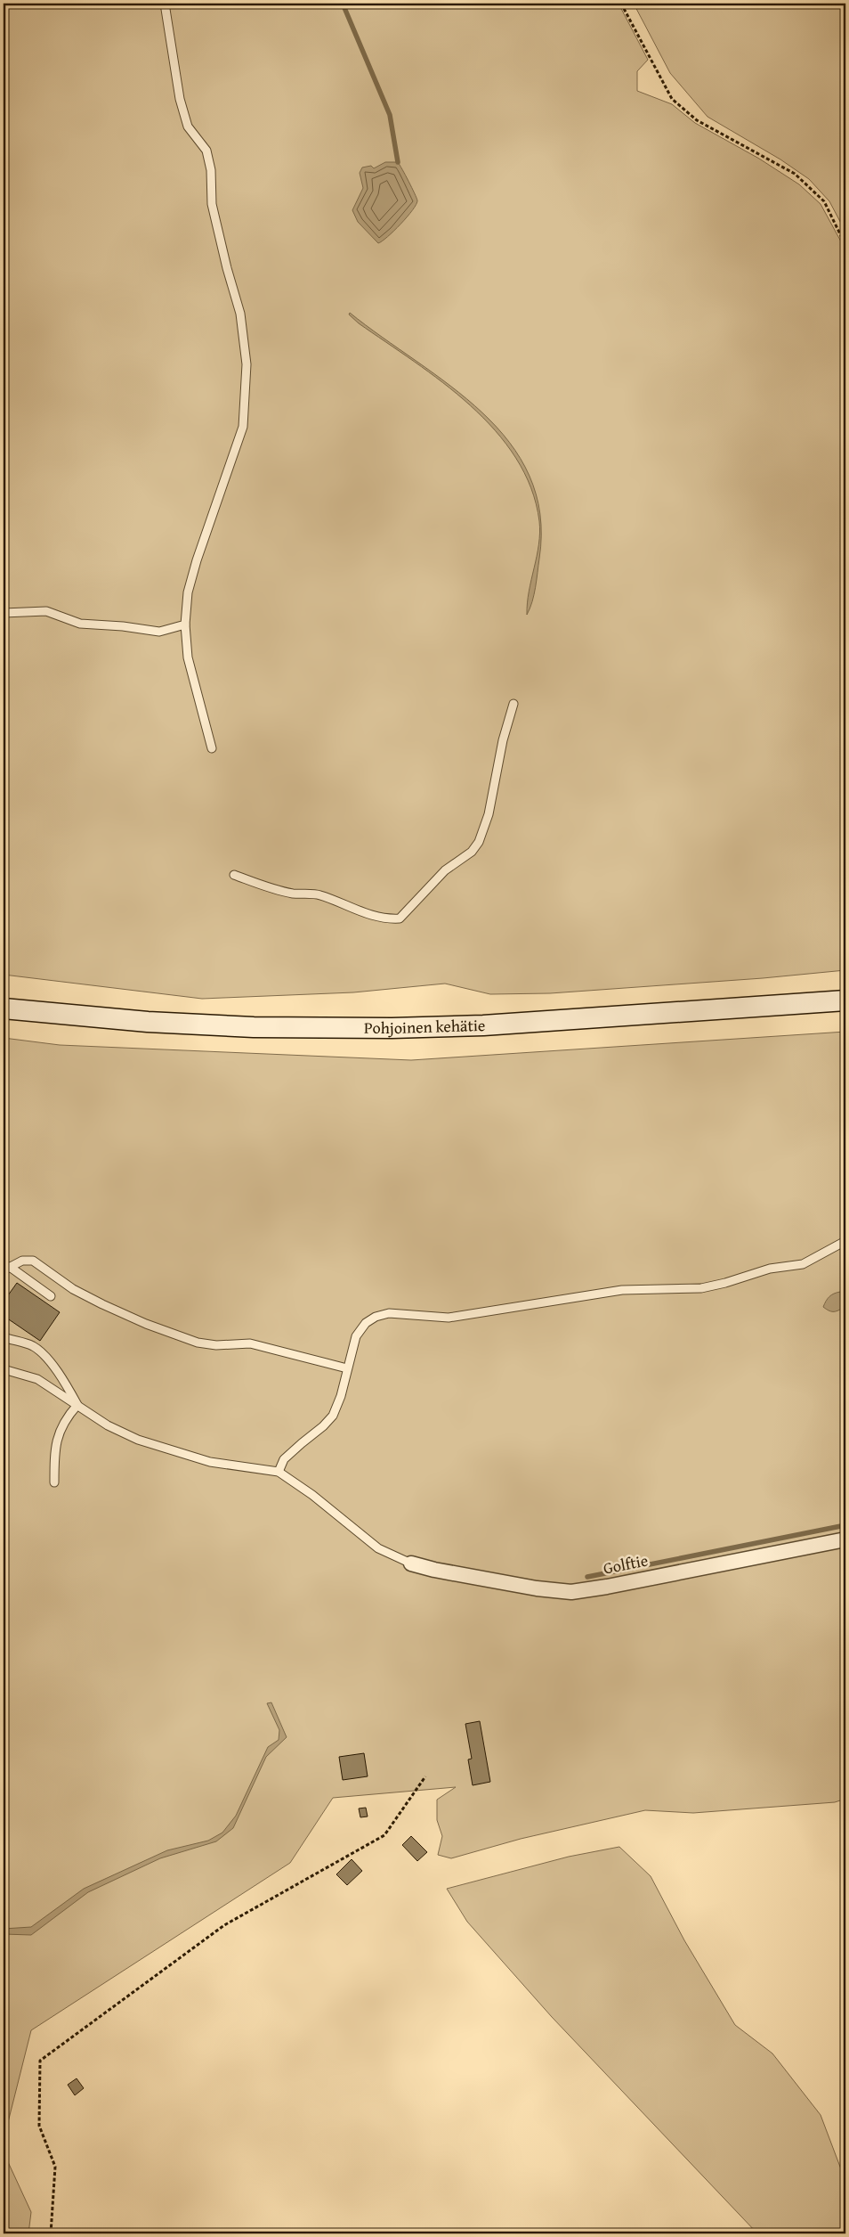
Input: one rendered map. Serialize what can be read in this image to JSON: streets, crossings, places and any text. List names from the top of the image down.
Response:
{
  "streets": {
    "main road": ["Pohjoinen kehätie"],
    "street": ["Golftie"]
  }
}
